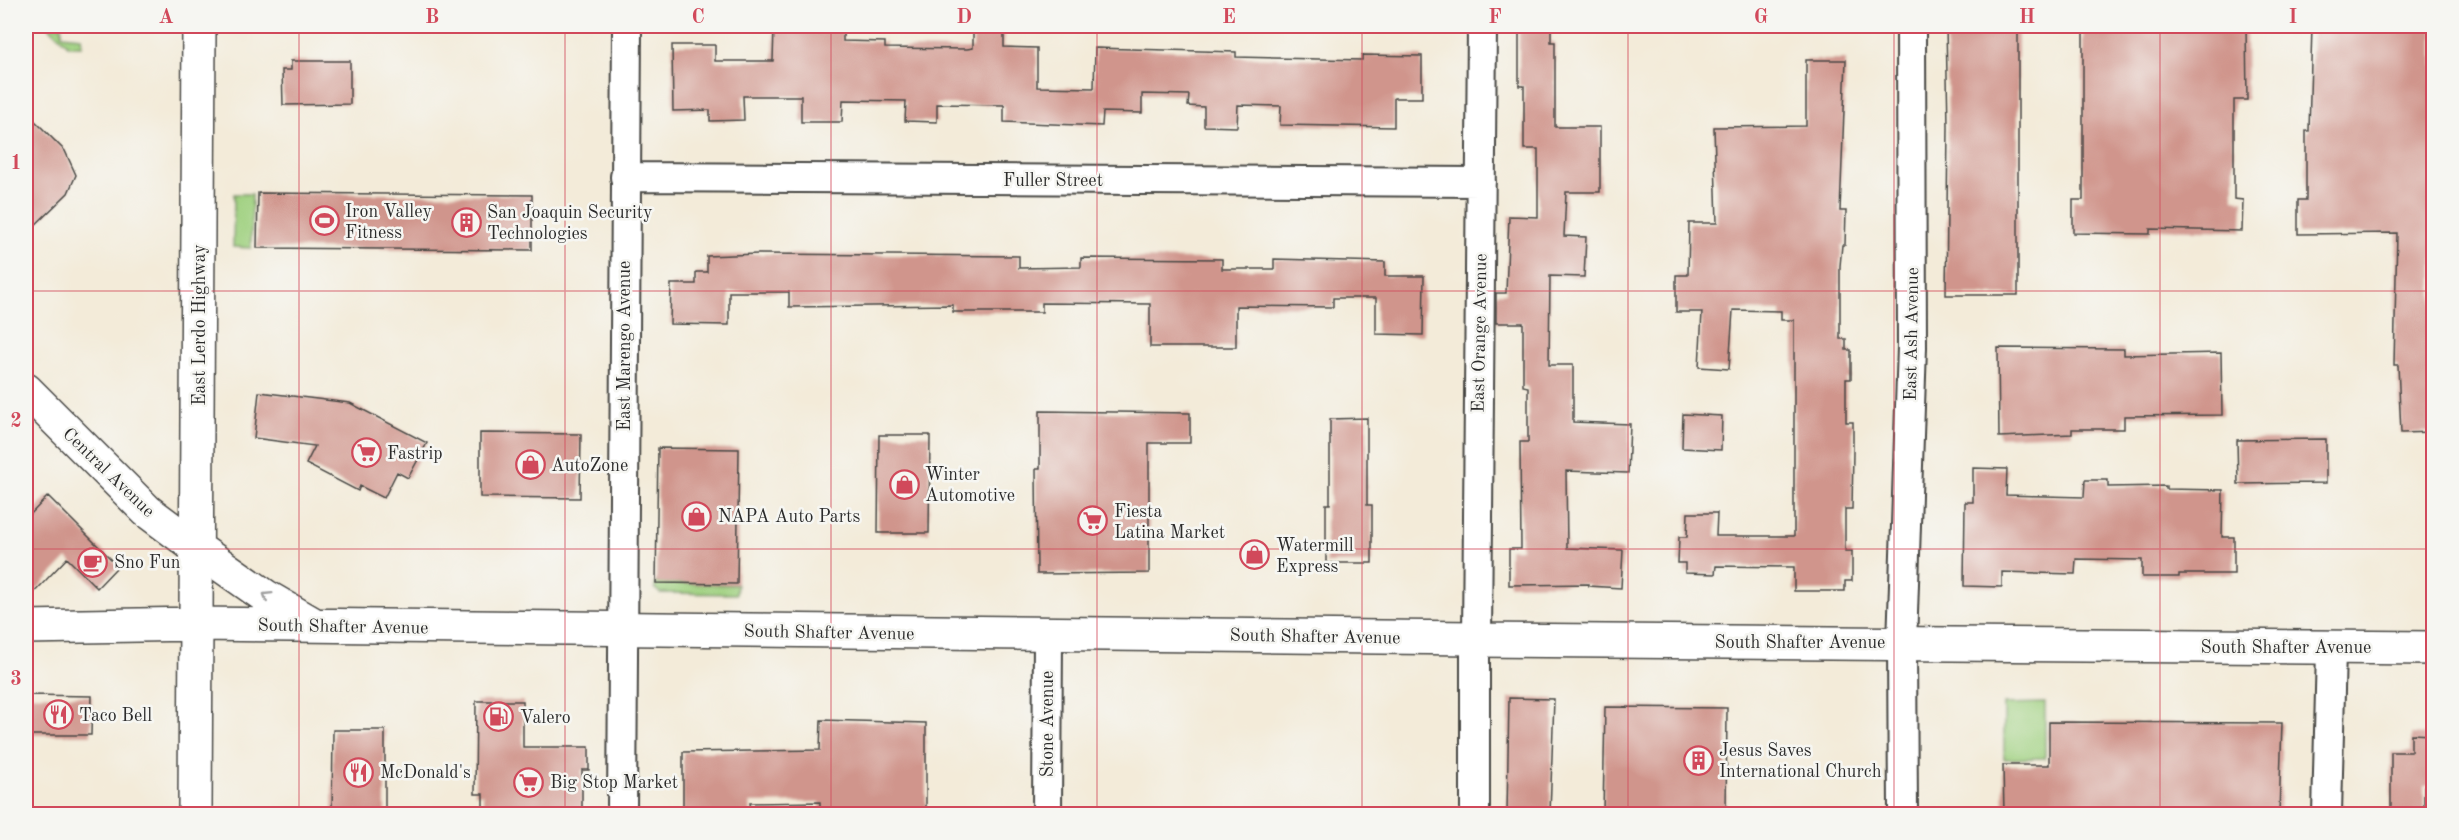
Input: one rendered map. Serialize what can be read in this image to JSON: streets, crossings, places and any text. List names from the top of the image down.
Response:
{
  "streets": {
    "main road": ["East Lerdo Highway", "Central Avenue", "South Shafter Avenue"],
    "street": [
      "Fuller Street",
      "East Orange Avenue",
      "East Ash Avenue",
      "East Marengo Avenue",
      "Stone Avenue"
    ]
  },
  "crossings": [
    ["Fuller Street", "East Orange Avenue"],
    ["Fuller Street", "East Marengo Avenue"],
    ["East Lerdo Highway", "Central Avenue"],
    ["East Lerdo Highway", "South Shafter Avenue"],
    ["East Orange Avenue", "South Shafter Avenue"],
    ["East Ash Avenue", "South Shafter Avenue"],
    ["East Marengo Avenue", "South Shafter Avenue"],
    ["Central Avenue", "South Shafter Avenue"],
    ["South Shafter Avenue", "Stone Avenue"]
  ],
  "one_way": ["Central Avenue"],
  "places": {
    "sports": ["Iron Valley Fitness"],
    "building": ["San Joaquin Security Technologies", "Jesus Saves International Church"],
    "supermarket": ["Fastrip", "Fiesta Latina Market", "Big Stop Market"],
    "shop": [
      "AutoZone",
      "Winter Automotive",
      "NAPA Auto Parts",
      "Watermill Express"
    ],
    "cafe": ["Sno Fun"],
    "restaurant": ["Taco Bell", "McDonald's"],
    "fuel station": ["Valero"]
  },
  "grid": {
    "columns": [
      "A",
      "B",
      "C",
      "D",
      "E",
      "F",
      "G",
      "H",
      "I"
    ],
    "rows": ["1", "2", "3"]
  }
}
